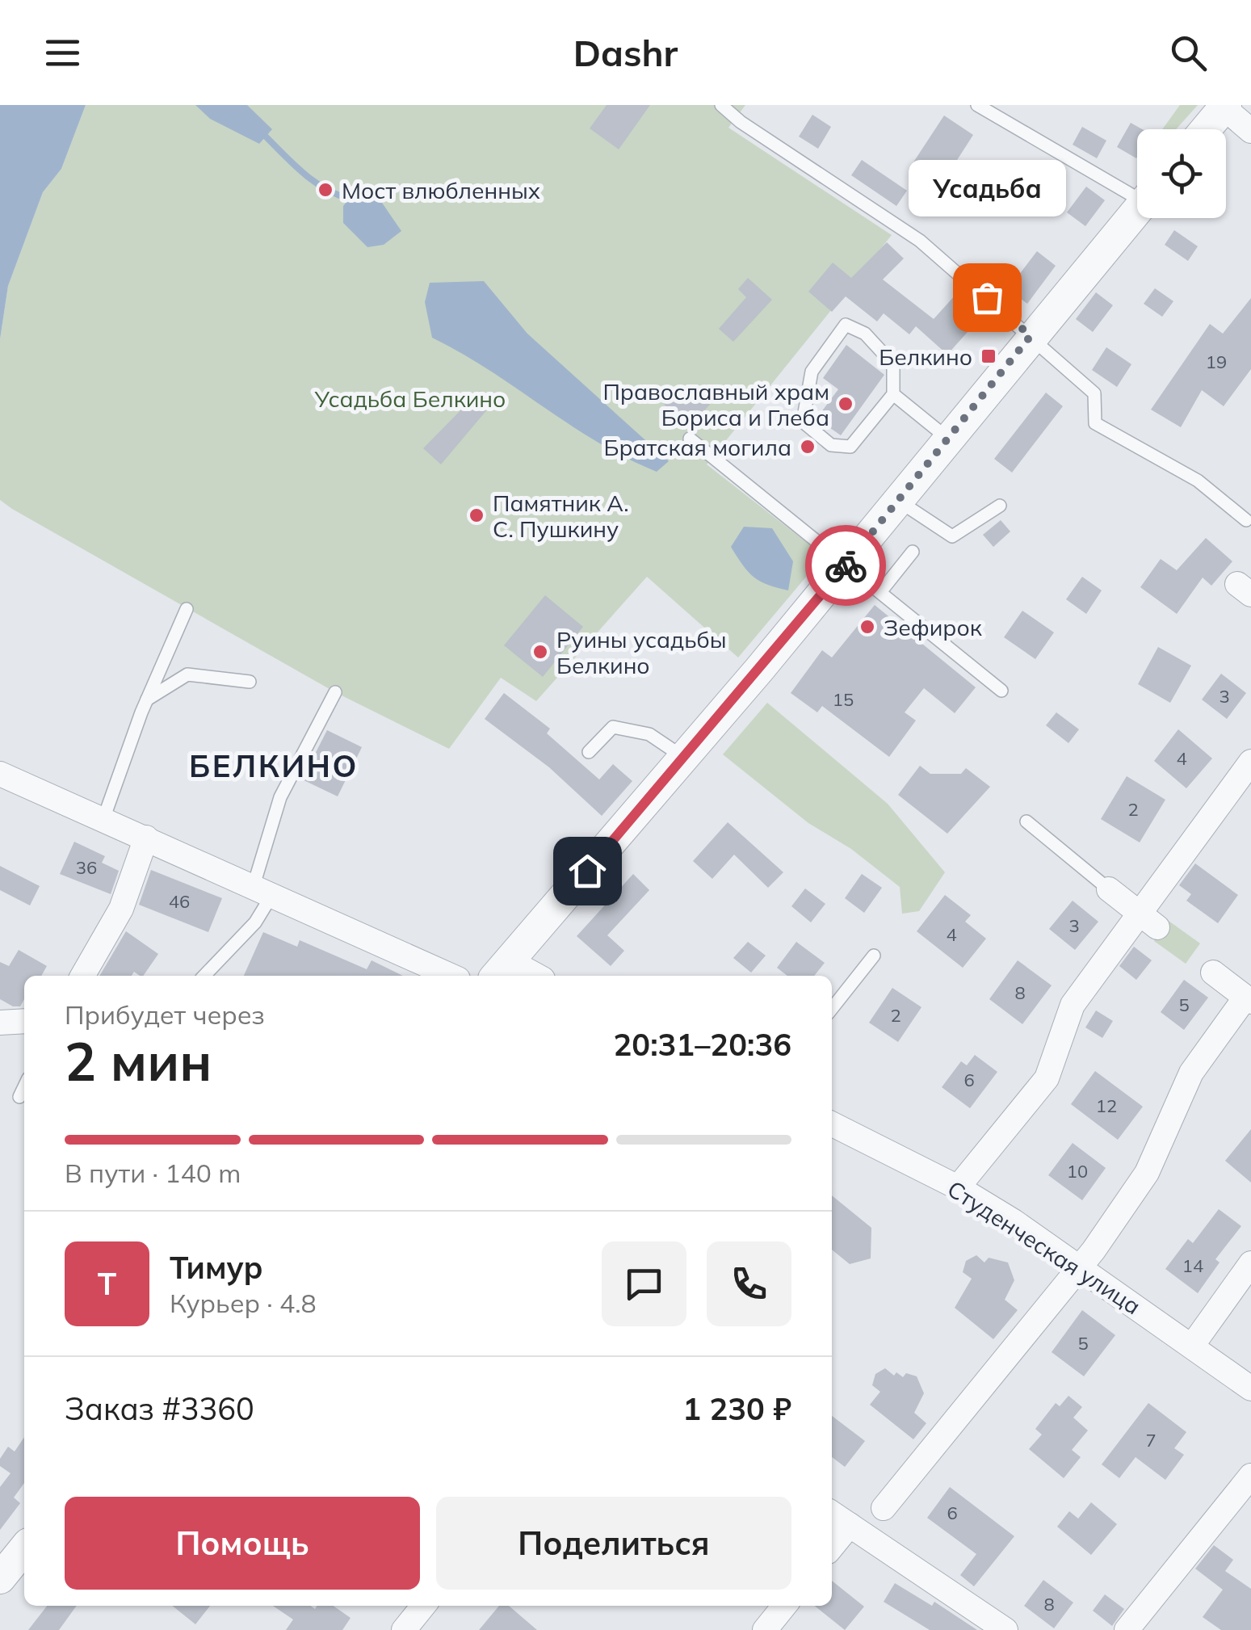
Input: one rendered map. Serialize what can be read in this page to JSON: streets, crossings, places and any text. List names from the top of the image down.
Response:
{
  "streets": {
    "street": ["Студенческая улица"]
  },
  "districts": ["БЕЛКИНО"],
  "parks": ["Усадьба Белкино"],
  "places": {
    "other": [
      "Мост влюбленных",
      "Усадьба",
      "Православный храм Бориса и Глеба",
      "Братская могила",
      "Памятник А. С. Пушкину",
      "Зефирок",
      "Руины усадьбы Белкино"
    ],
    "transit": ["Белкино"]
  },
  "house_numbers": [
    "19",
    "3",
    "15",
    "4",
    "2",
    "36",
    "46",
    "3",
    "4",
    "8",
    "5",
    "2",
    "6",
    "12",
    "10",
    "14",
    "5",
    "7",
    "6",
    "8"
  ],
  "page": {
    "header": "Dashr",
    "bubble": "Усадьба",
    "heading": ["2 мин", "Прибудет через", "20:31–20:36"],
    "panel": [
      "Тимур",
      "Курьер · 4.8",
      "Заказ #3360",
      "1 230 ₽"
    ],
    "bar": "В пути · 140 m",
    "round": "Т",
    "buttons": ["Помощь", "Поделиться"]
  }
}
